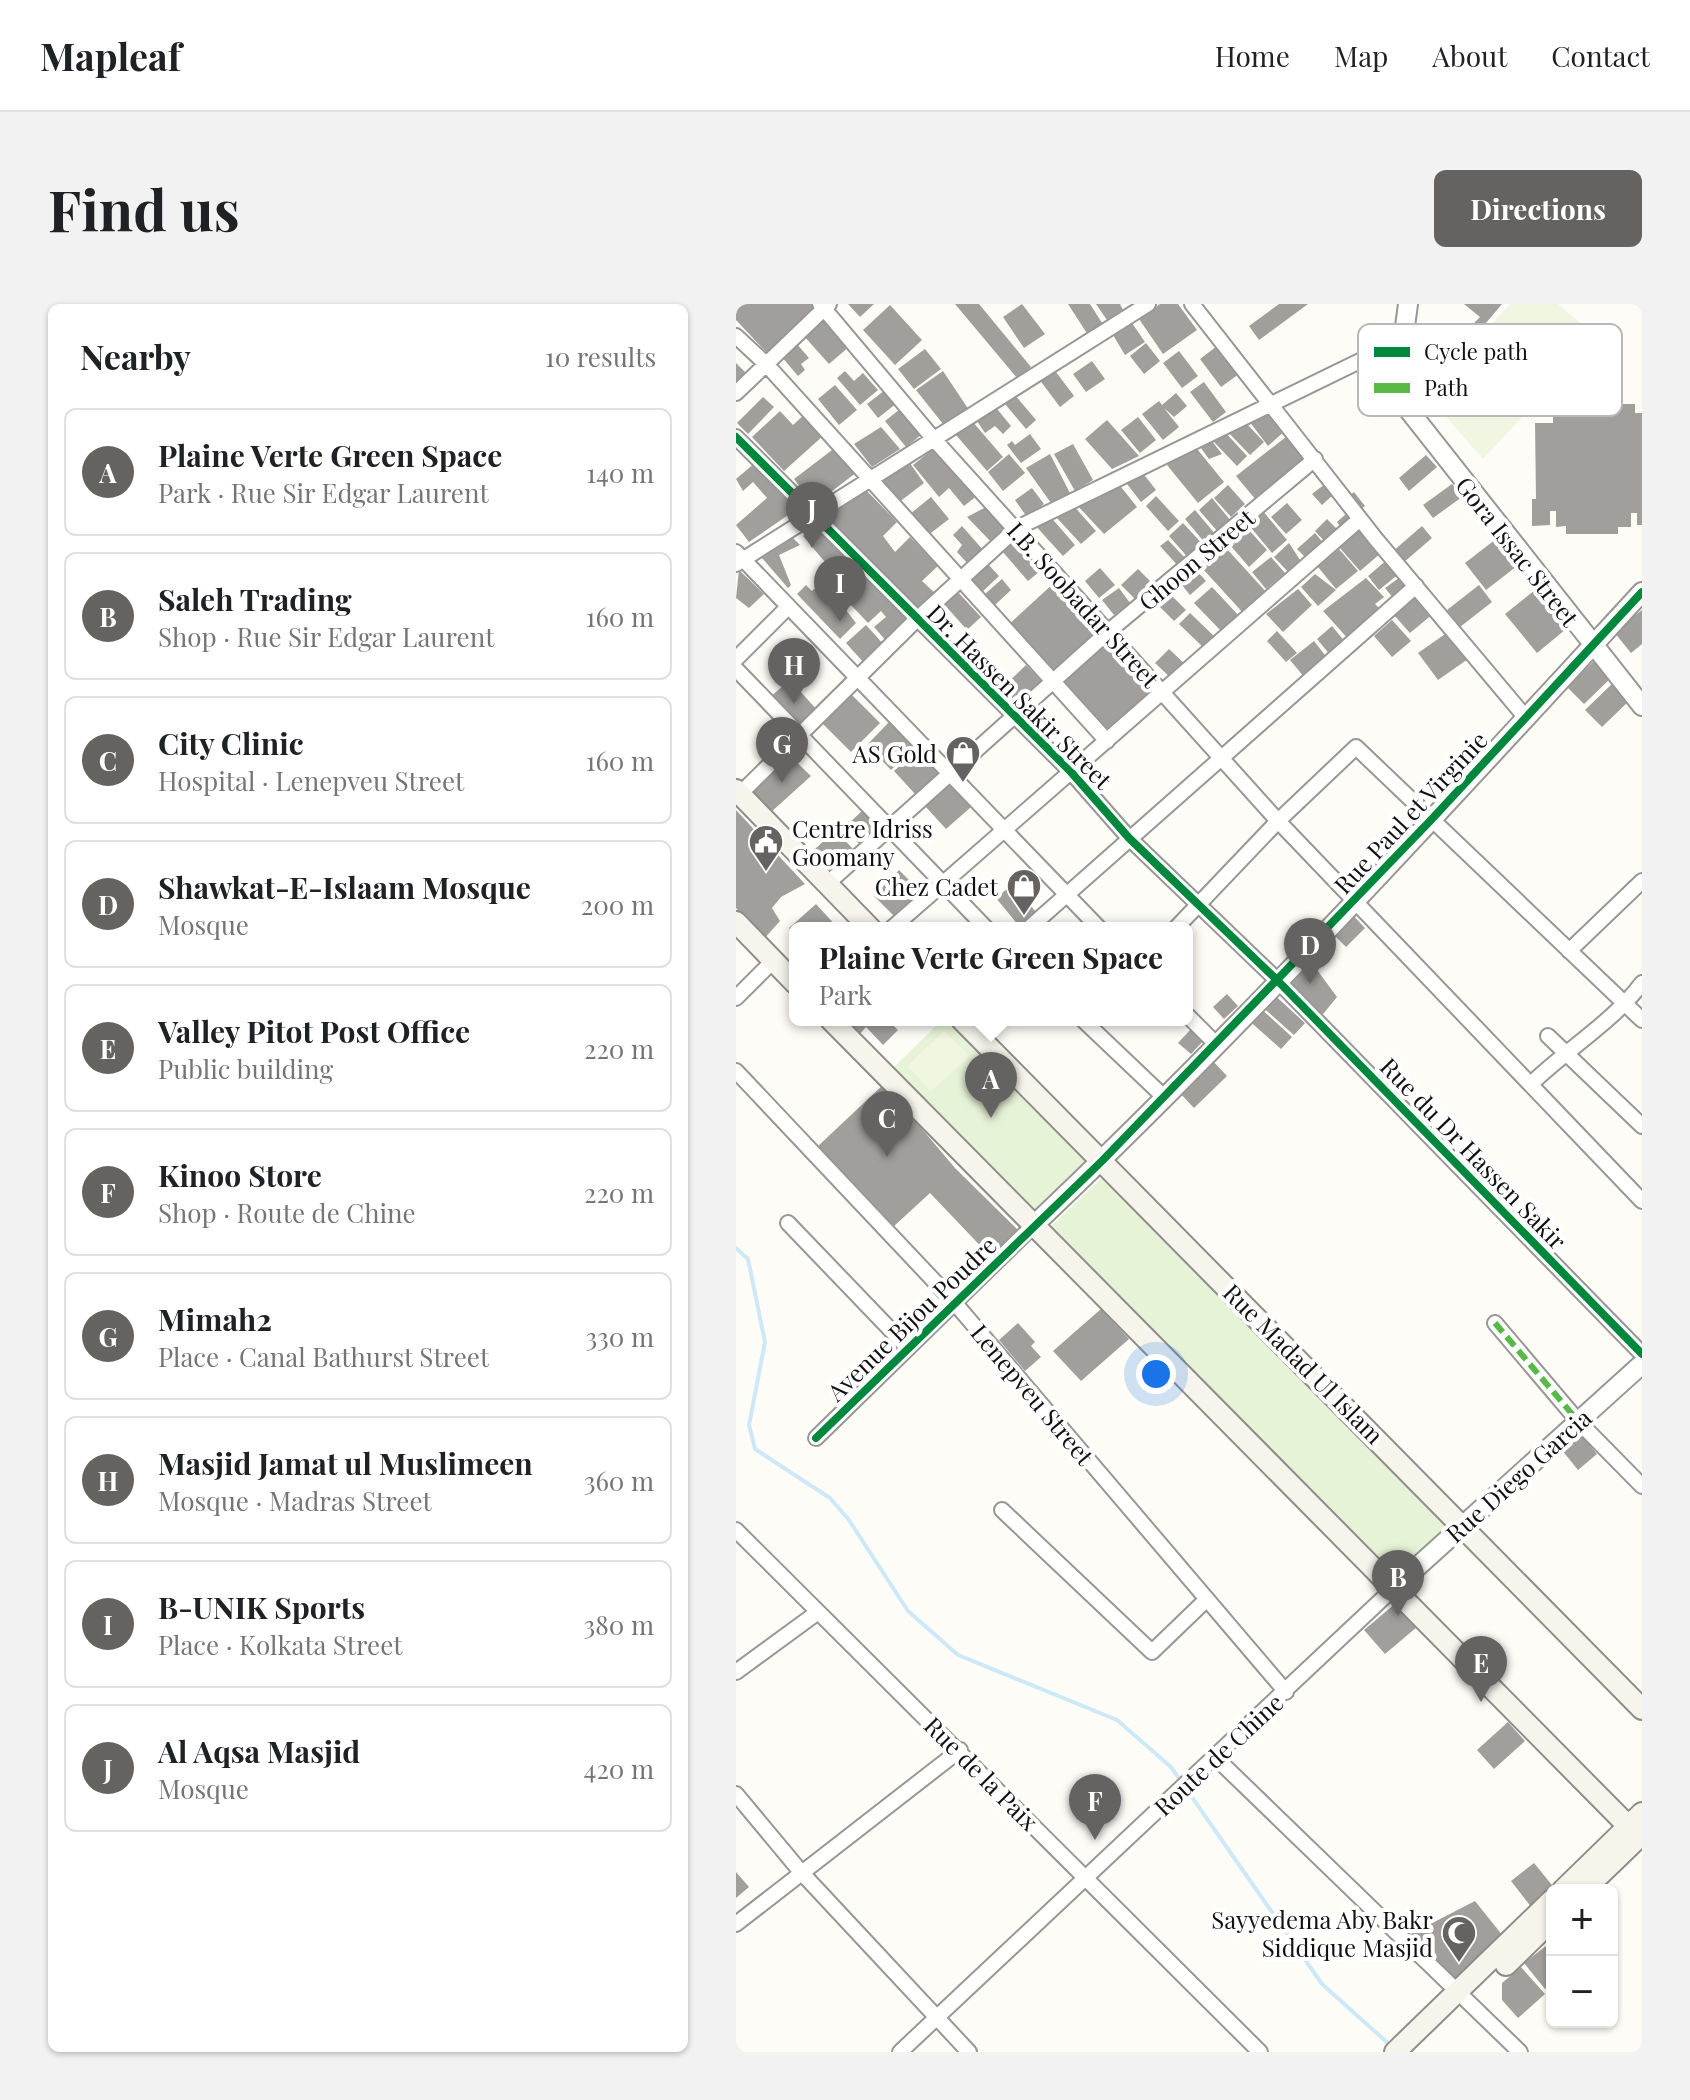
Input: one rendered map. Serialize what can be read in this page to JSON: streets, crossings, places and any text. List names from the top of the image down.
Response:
{
  "streets": {
    "main road": ["Rue Madad Ul Islam"],
    "street": [
      "Gora Issac Street",
      "Ghoon Street",
      "I.B. Soobadar Street",
      "Dr. Hassen Sakir Street",
      "Rue Paul et Virginie",
      "Rue du Dr Hassen Sakir",
      "Avenue Bijou Poudre",
      "Lenepveu Street",
      "Rue Diego Garcia",
      "Route de Chine",
      "Rue de la Paix"
    ]
  },
  "crossings": [
    ["Gora Issac Street", "Rue Paul et Virginie"],
    ["Ghoon Street", "I.B. Soobadar Street"],
    ["Ghoon Street", "Dr. Hassen Sakir Street"],
    ["I.B. Soobadar Street", "Rue Paul et Virginie"],
    ["Dr. Hassen Sakir Street", "Rue Paul et Virginie"],
    ["Dr. Hassen Sakir Street", "Rue du Dr Hassen Sakir"],
    ["Rue Paul et Virginie", "Rue du Dr Hassen Sakir"],
    ["Rue Paul et Virginie", "Avenue Bijou Poudre"],
    ["Rue Paul et Virginie", "Rue Madad Ul Islam"],
    ["Avenue Bijou Poudre", "Lenepveu Street"],
    ["Rue Madad Ul Islam", "Rue Diego Garcia"],
    ["Lenepveu Street", "Route de Chine"],
    ["Rue Diego Garcia", "Route de Chine"],
    ["Route de Chine", "Rue de la Paix"]
  ],
  "places": {
    "shop": ["AS Gold", "Chez Cadet"],
    "public building": ["Centre Idriss Goomany"],
    "mosque": ["Sayyedema Aby Bakr Siddique Masjid"]
  },
  "legend": ["Cycle path", "Path"],
  "page": {
    "header": "Mapleaf",
    "nav": [
      "Home",
      "Map",
      "About",
      "Contact"
    ],
    "buttons": "Directions",
    "title": "Find us",
    "heading": ["Nearby", "10 results"],
    "list": [
      {
        "mark": "A",
        "name": "Plaine Verte Green Space",
        "note": "Park · Rue Sir Edgar Laurent",
        "value": "140 m"
      },
      {
        "mark": "B",
        "name": "Saleh Trading",
        "note": "Shop · Rue Sir Edgar Laurent",
        "value": "160 m"
      },
      {
        "mark": "C",
        "name": "City Clinic",
        "note": "Hospital · Lenepveu Street",
        "value": "160 m"
      },
      {
        "mark": "D",
        "name": "Shawkat-E-Islaam Mosque",
        "note": "Mosque",
        "value": "200 m"
      },
      {
        "mark": "E",
        "name": "Valley Pitot Post Office",
        "note": "Public building",
        "value": "220 m"
      },
      {
        "mark": "F",
        "name": "Kinoo Store",
        "note": "Shop · Route de Chine",
        "value": "220 m"
      },
      {
        "mark": "G",
        "name": "Mimah2",
        "note": "Place · Canal Bathurst Street",
        "value": "330 m"
      },
      {
        "mark": "H",
        "name": "Masjid Jamat ul Muslimeen",
        "note": "Mosque · Madras Street",
        "value": "360 m"
      },
      {
        "mark": "I",
        "name": "B-UNIK Sports",
        "note": "Place · Kolkata Street",
        "value": "380 m"
      },
      {
        "mark": "J",
        "name": "Al Aqsa Masjid",
        "note": "Mosque",
        "value": "420 m"
      }
    ],
    "pins": [
      "J",
      "I",
      "H",
      "G",
      "D",
      "A",
      "C",
      "B",
      "E",
      "F"
    ],
    "popup": ["Plaine Verte Green Space", "Park"],
    "map_buttons": ["+", "−"]
  }
}
